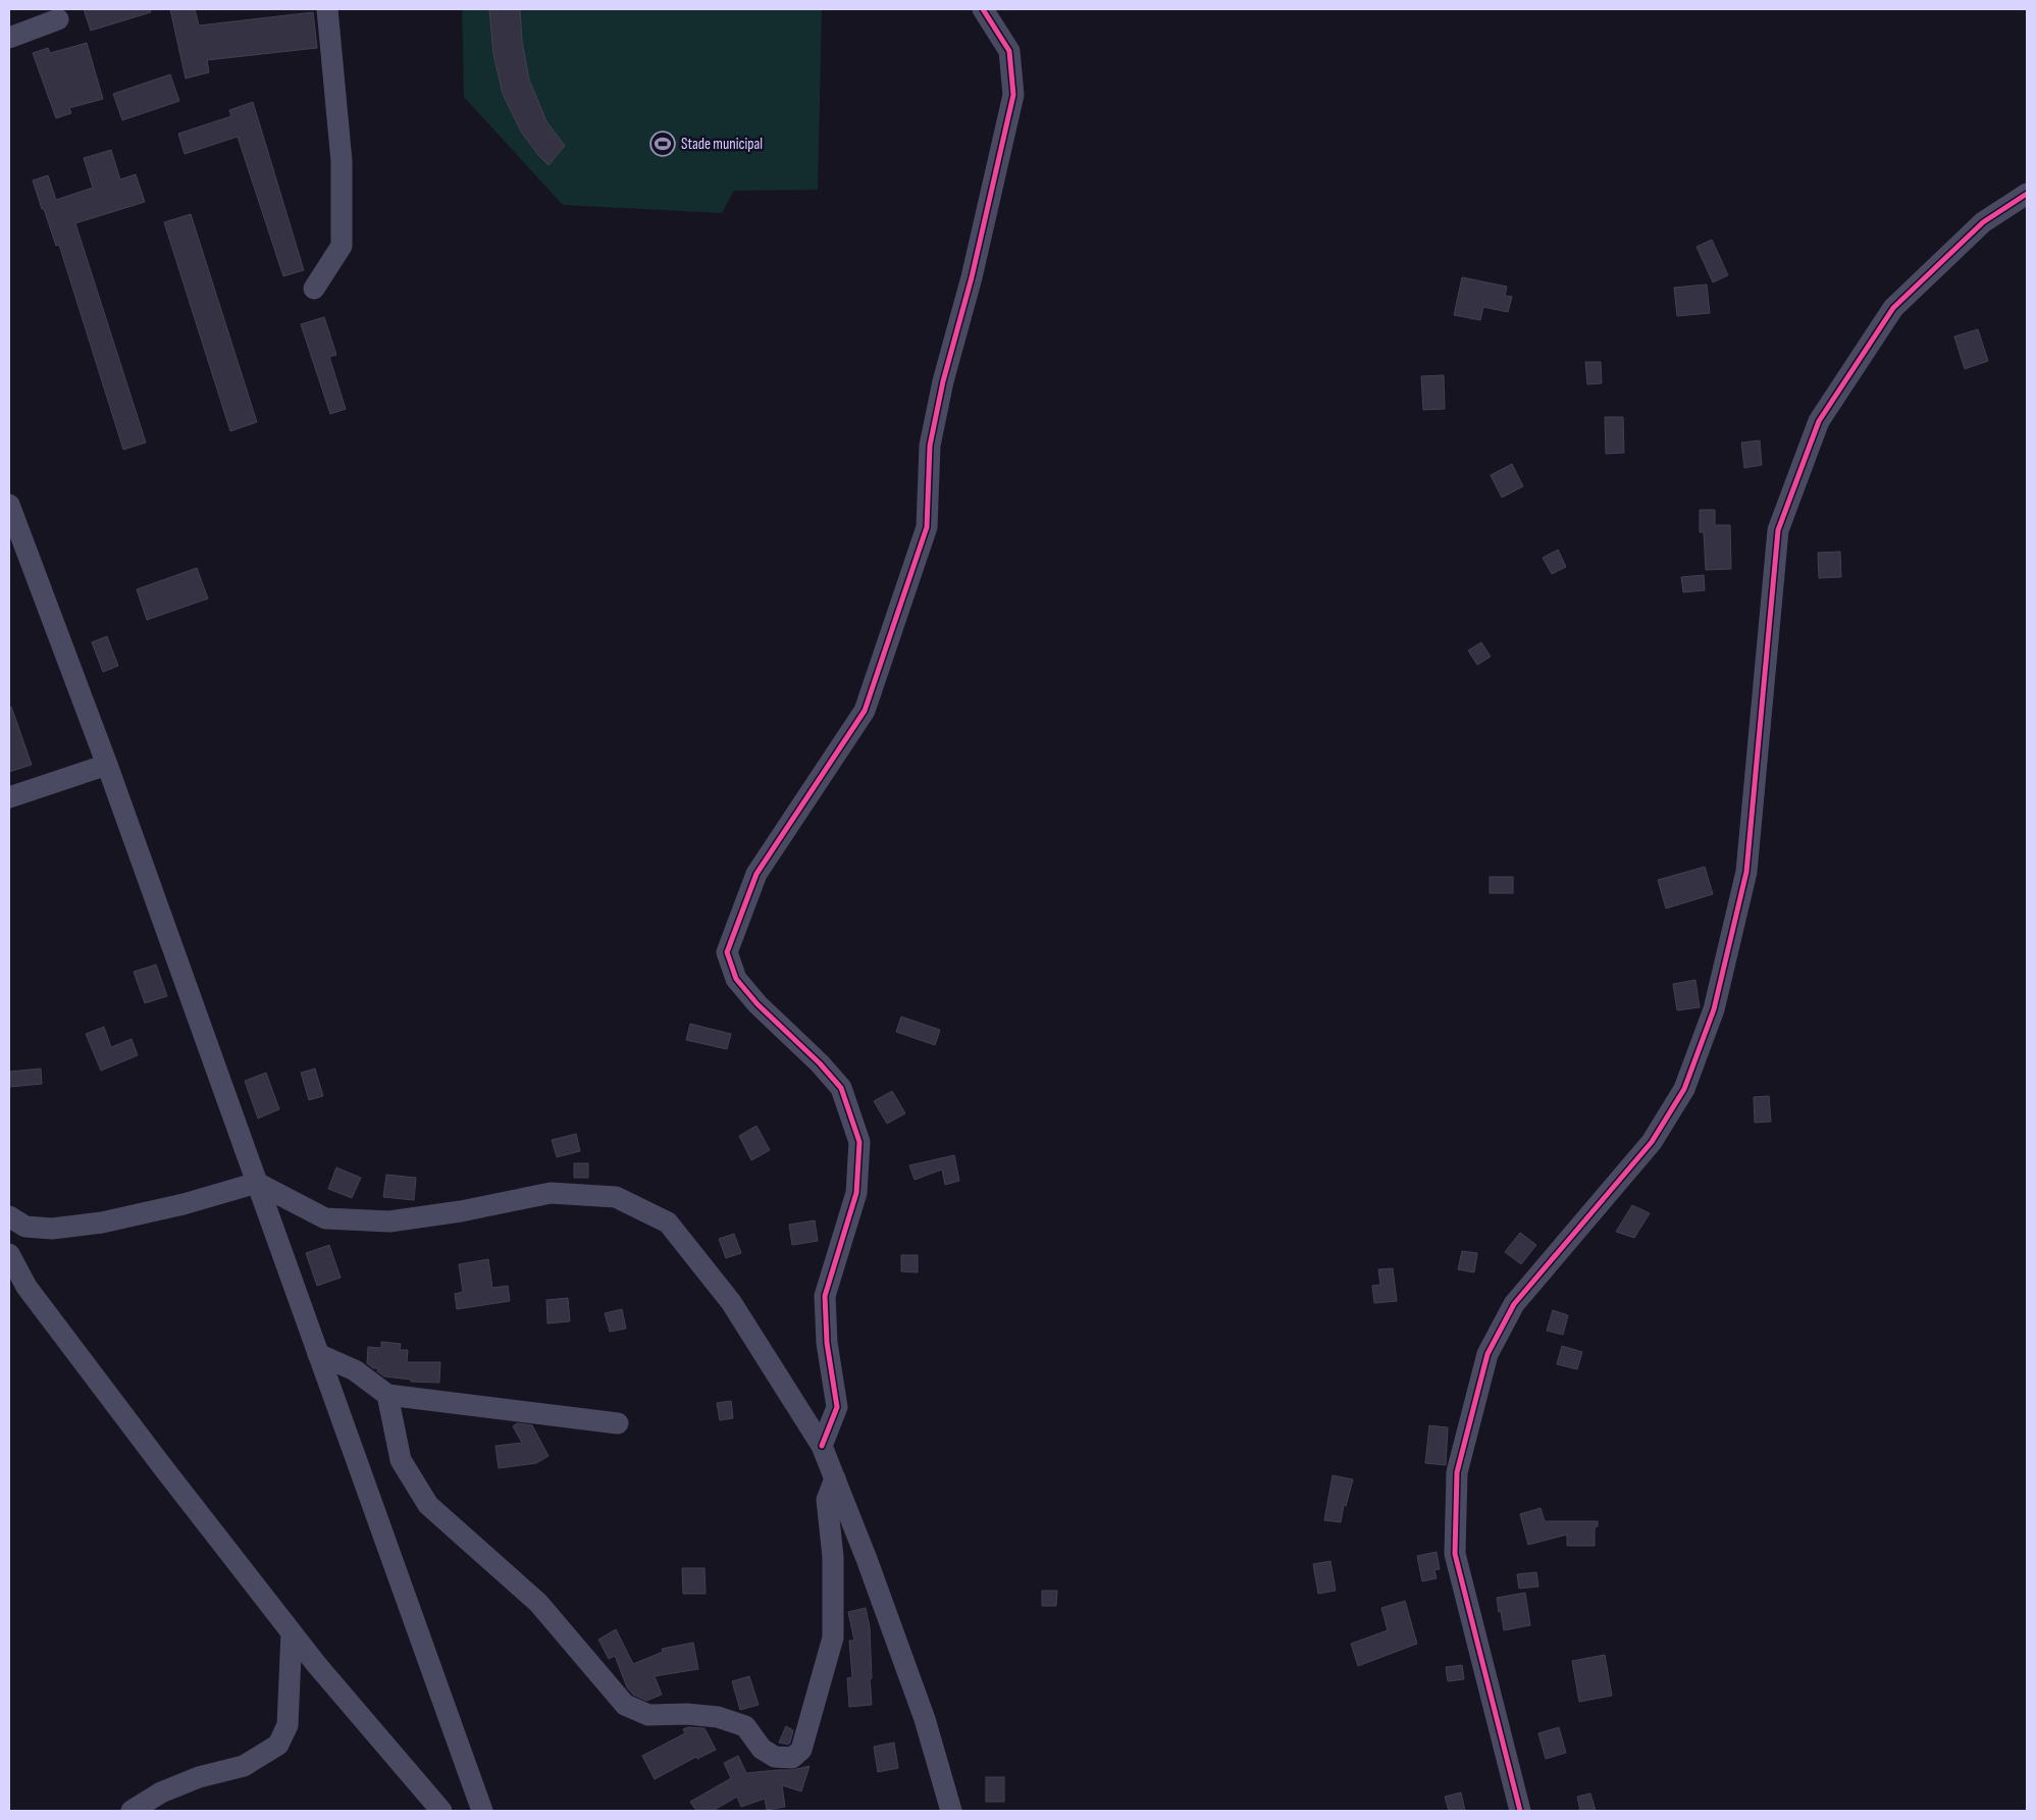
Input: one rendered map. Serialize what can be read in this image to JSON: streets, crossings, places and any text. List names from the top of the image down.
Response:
{
  "places": {
    "sports": ["Stade municipal"]
  }
}
